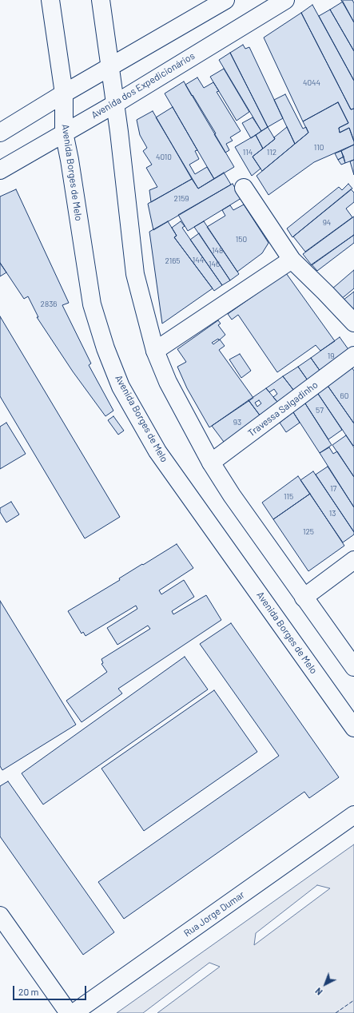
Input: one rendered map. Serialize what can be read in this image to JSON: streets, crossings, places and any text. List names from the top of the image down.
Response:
{
  "streets": {
    "main road": [
      "Avenida dos Expedicionários",
      "Avenida Borges de Melo",
      "Travessa Salgadinho",
      "Rua Jorge Dumar"
    ]
  },
  "crossings": [
    ["Avenida dos Expedicionários", "Avenida Borges de Melo"]
  ],
  "house_numbers": [
    "4044",
    "110",
    "114",
    "112",
    "4010",
    "2159",
    "94",
    "150",
    "148",
    "144",
    "2165",
    "146",
    "2836",
    "19",
    "60",
    "57",
    "93",
    "17",
    "115",
    "13",
    "125"
  ],
  "scale_bar": "20 m",
  "north": "bottom left"
}
